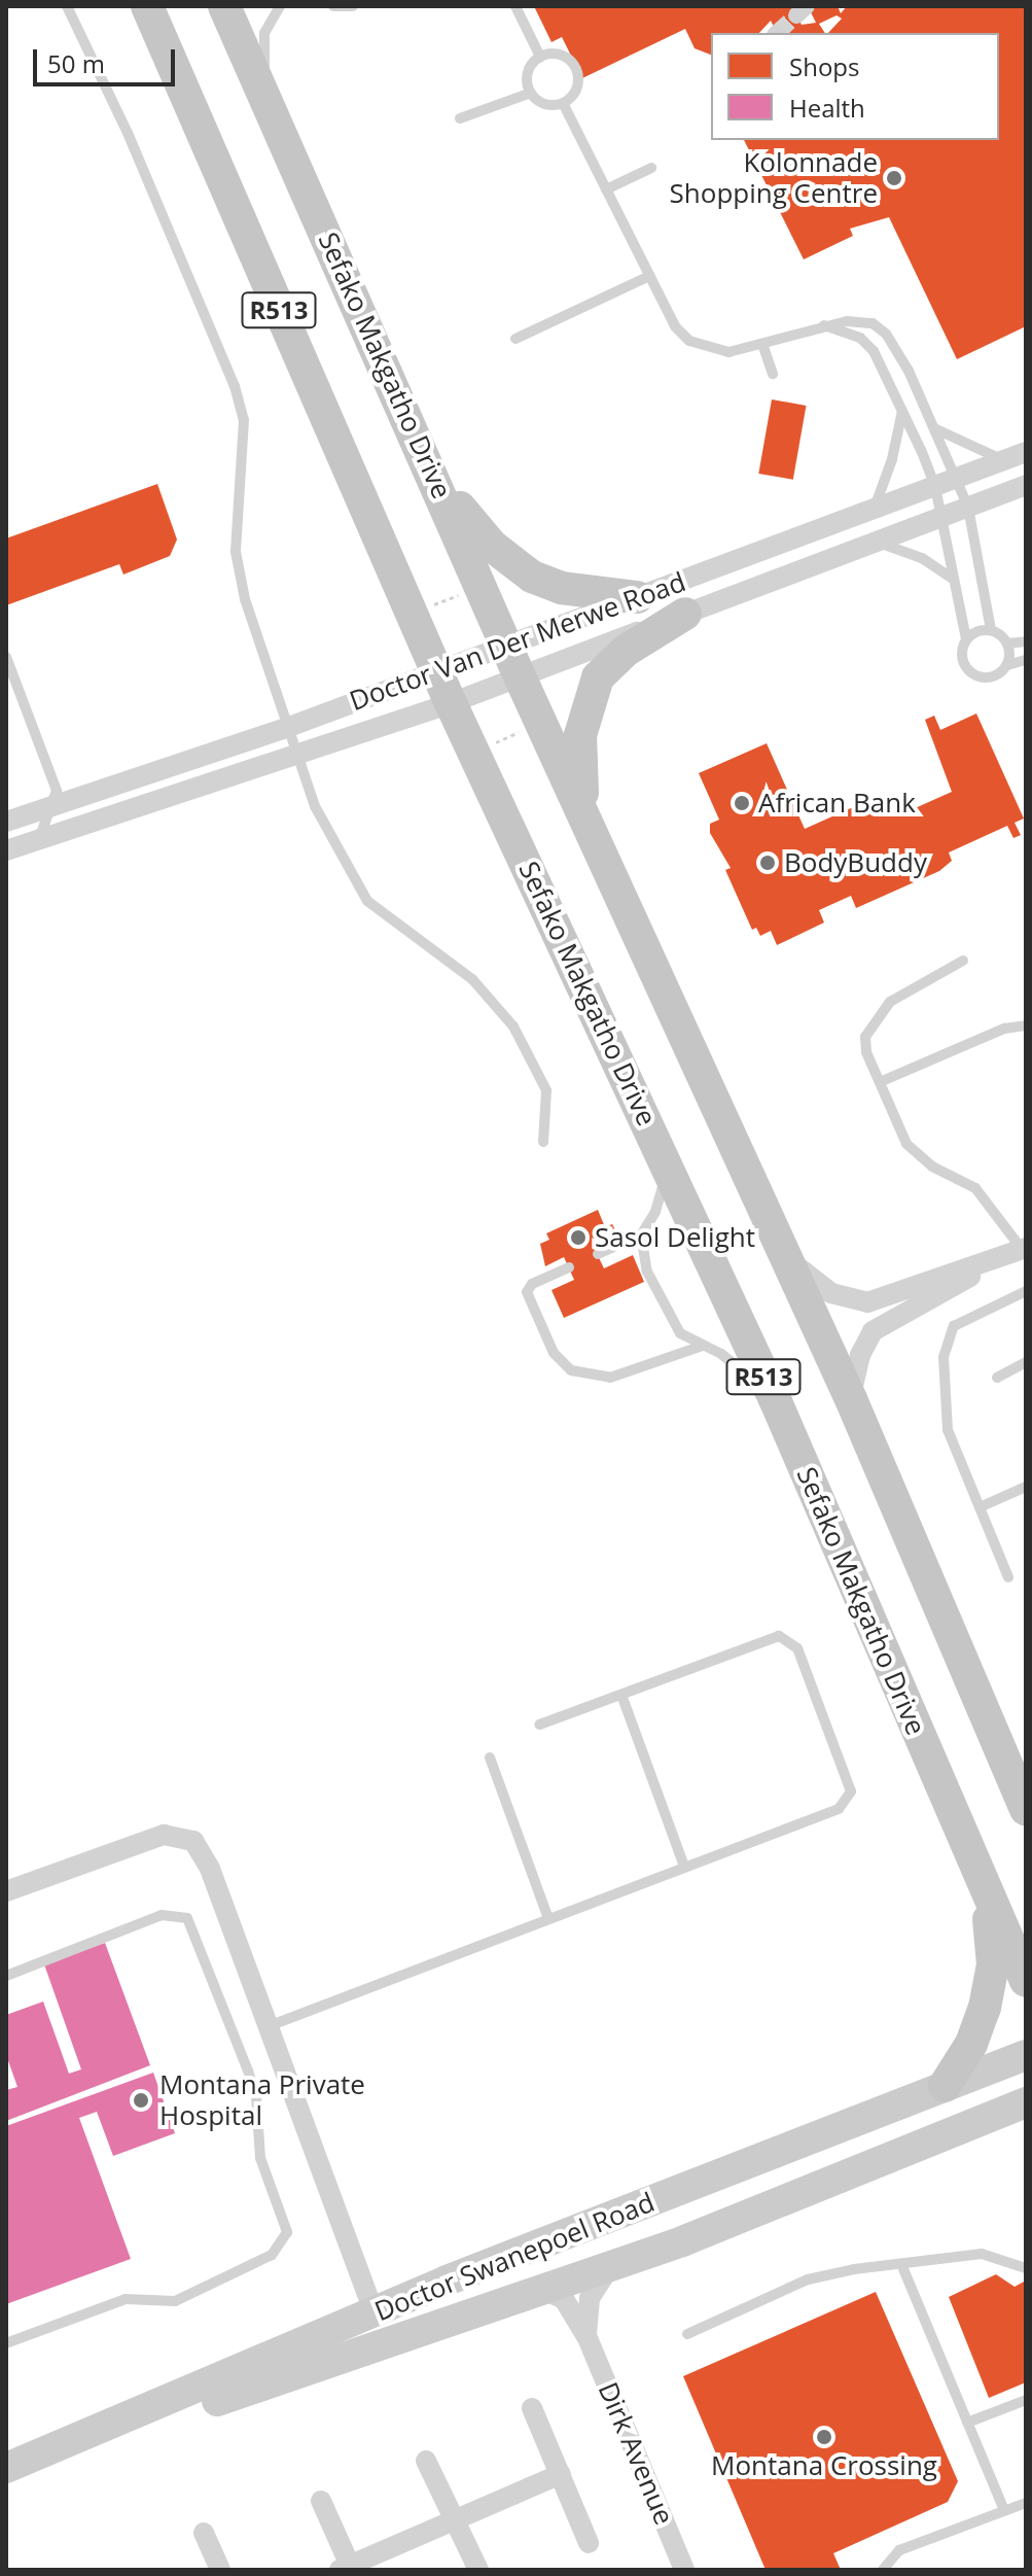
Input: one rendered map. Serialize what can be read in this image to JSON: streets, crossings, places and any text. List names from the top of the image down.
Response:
{
  "streets": {
    "main road": ["R513", "Sefako Makgatho Drive", "Doctor Swanepoel Road"],
    "street": ["Doctor Van Der Merwe Road", "Dirk Avenue"]
  },
  "crossings": [
    ["Sefako Makgatho Drive", "Doctor Van Der Merwe Road"],
    ["Doctor Swanepoel Road", "Dirk Avenue"]
  ],
  "places": [
    "Kolonnade Shopping Centre",
    "African Bank",
    "BodyBuddy",
    "Sasol Delight",
    "Montana Private Hospital",
    "Montana Crossing"
  ],
  "legend": ["Shops", "Health"],
  "scale_bar": "50 m"
}
